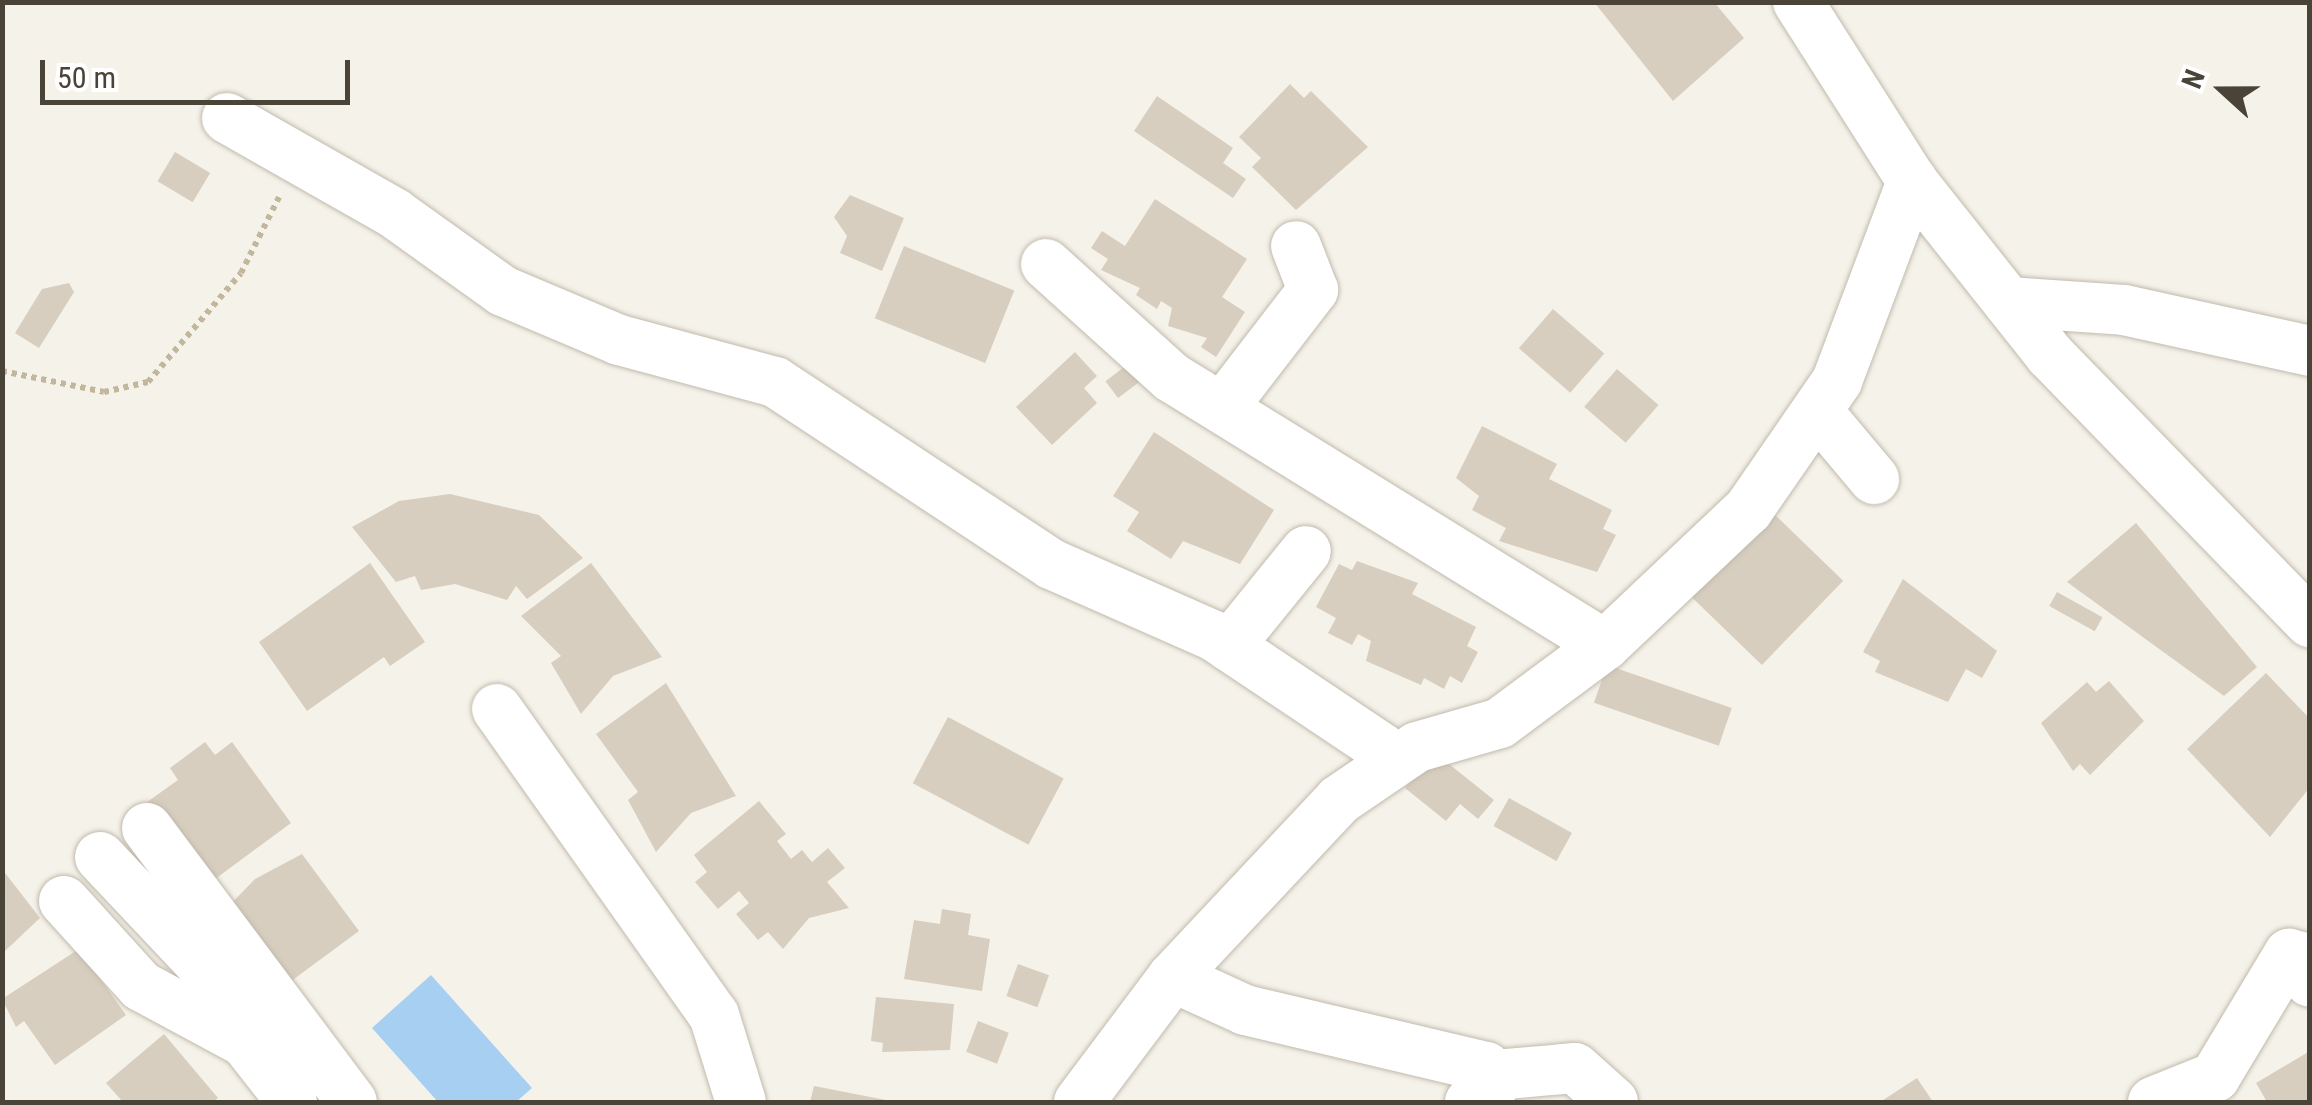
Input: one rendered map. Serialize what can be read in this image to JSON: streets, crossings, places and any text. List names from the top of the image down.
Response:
{
  "scale_bar": "50 m",
  "north": "left"
}
